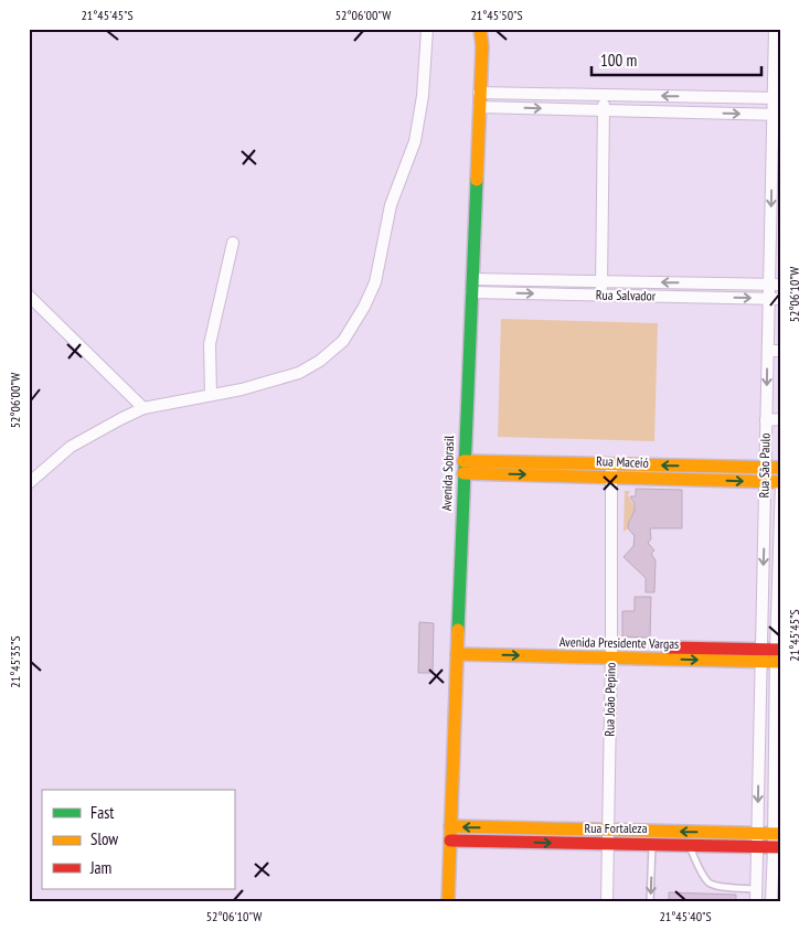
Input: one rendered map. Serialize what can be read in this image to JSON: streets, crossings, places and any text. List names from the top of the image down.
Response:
{
  "streets": {
    "street": [
      "Rua Salvador",
      "Rua Maceió",
      "Rua São Paulo",
      "Avenida Sobrasil",
      "Avenida Presidente Vargas",
      "Rua João Pepino",
      "Rua Fortaleza"
    ]
  },
  "crossings": [
    ["Rua Salvador", "Rua São Paulo"],
    ["Rua Salvador", "Avenida Sobrasil"],
    ["Rua Maceió", "Rua São Paulo"],
    ["Rua Maceió", "Avenida Sobrasil"],
    ["Rua Maceió", "Rua João Pepino"],
    ["Rua São Paulo", "Avenida Presidente Vargas"],
    ["Rua São Paulo", "Rua Fortaleza"],
    ["Avenida Sobrasil", "Avenida Presidente Vargas"],
    ["Avenida Sobrasil", "Rua Fortaleza"],
    ["Avenida Presidente Vargas", "Rua João Pepino"],
    ["Rua João Pepino", "Rua Fortaleza"]
  ],
  "legend": ["Fast", "Slow", "Jam"],
  "scale_bar": "100 m",
  "coordinates": [
    "21°45'45\"S",
    "52°06'00\"W",
    "21°45'50\"S",
    "52°06'10\"W",
    "21°45'35\"S",
    "21°45'40\"S"
  ]
}
